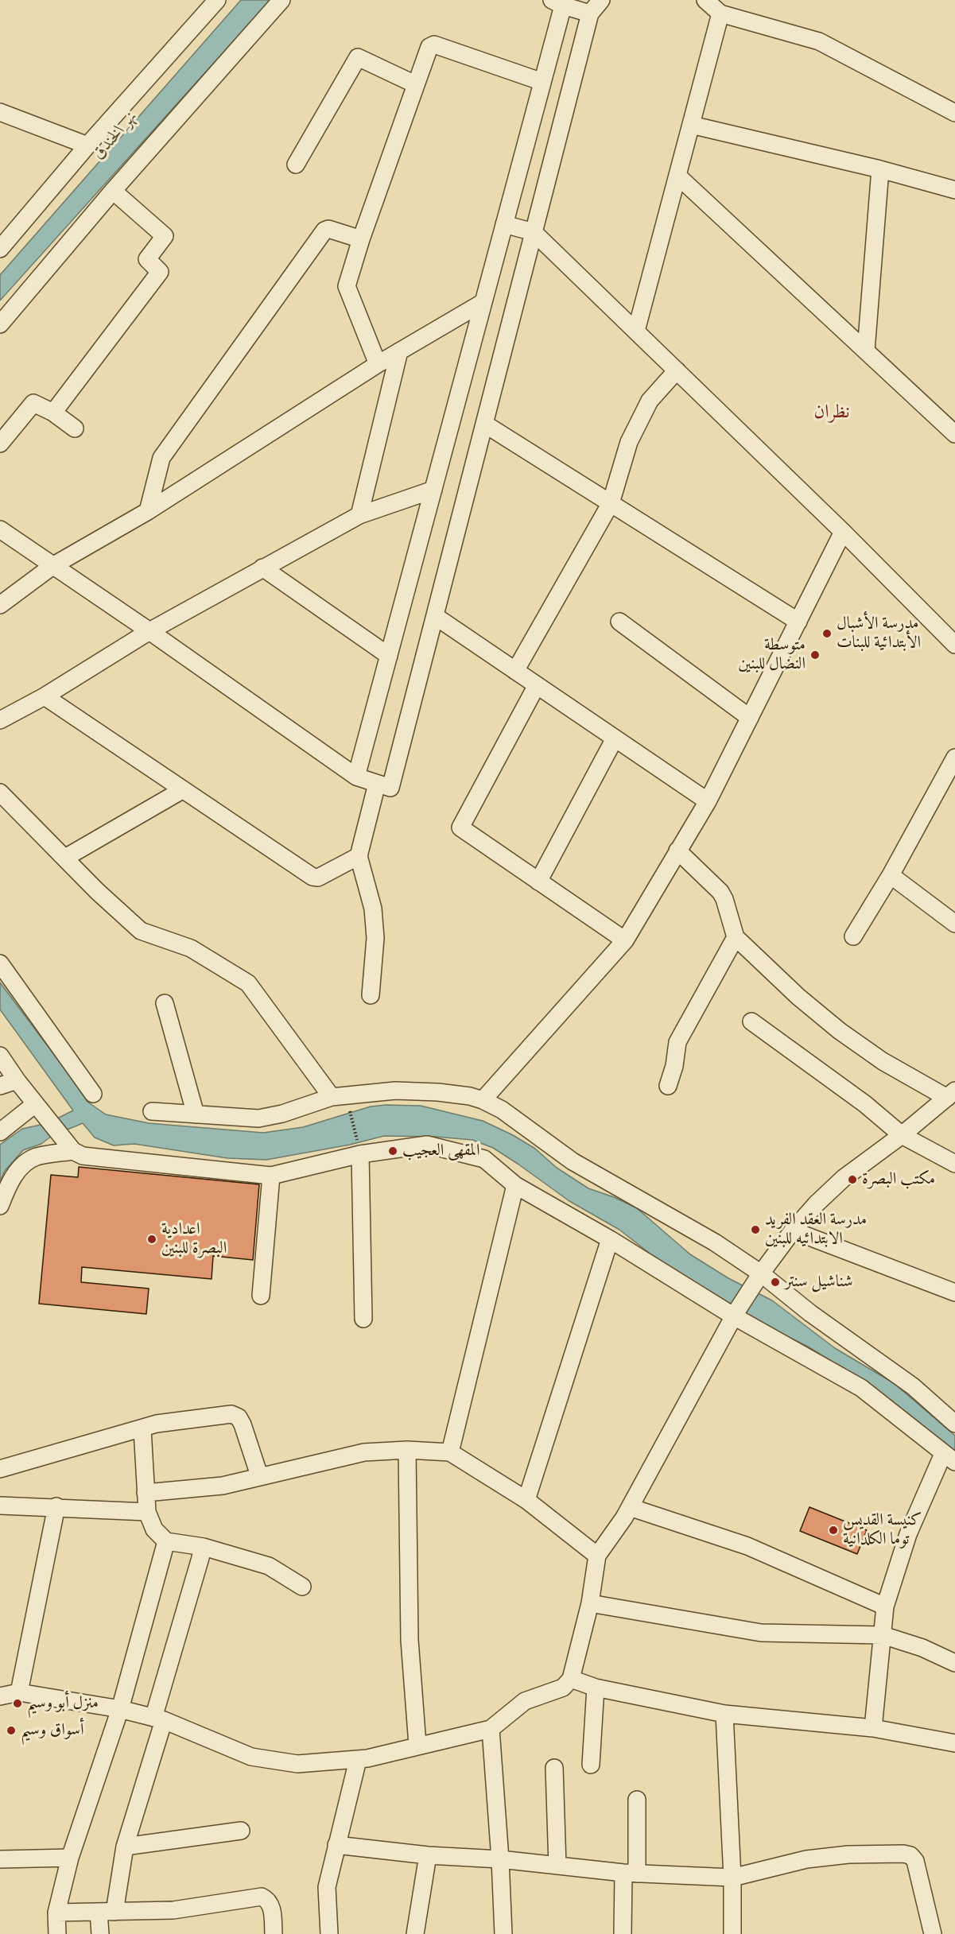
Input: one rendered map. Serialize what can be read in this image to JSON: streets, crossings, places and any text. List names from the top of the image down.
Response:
{
  "districts": ["نظران"],
  "water": ["نهر الخندق"],
  "places": [
    "مدرسة الأشبال الأبتدائية للبنات",
    "متوسطة النضال للبنين",
    "المقهى العجيب",
    "مكتب البصرة",
    "مدرسة العقد الفريد الابتدائيه للبنين",
    "اعدادية البصرة للبنين",
    "شناشيل سنتر",
    "كنيسة القديس توما الكلدانية",
    "منزل أبو وسيم",
    "أسواق وسيم"
  ]
}
